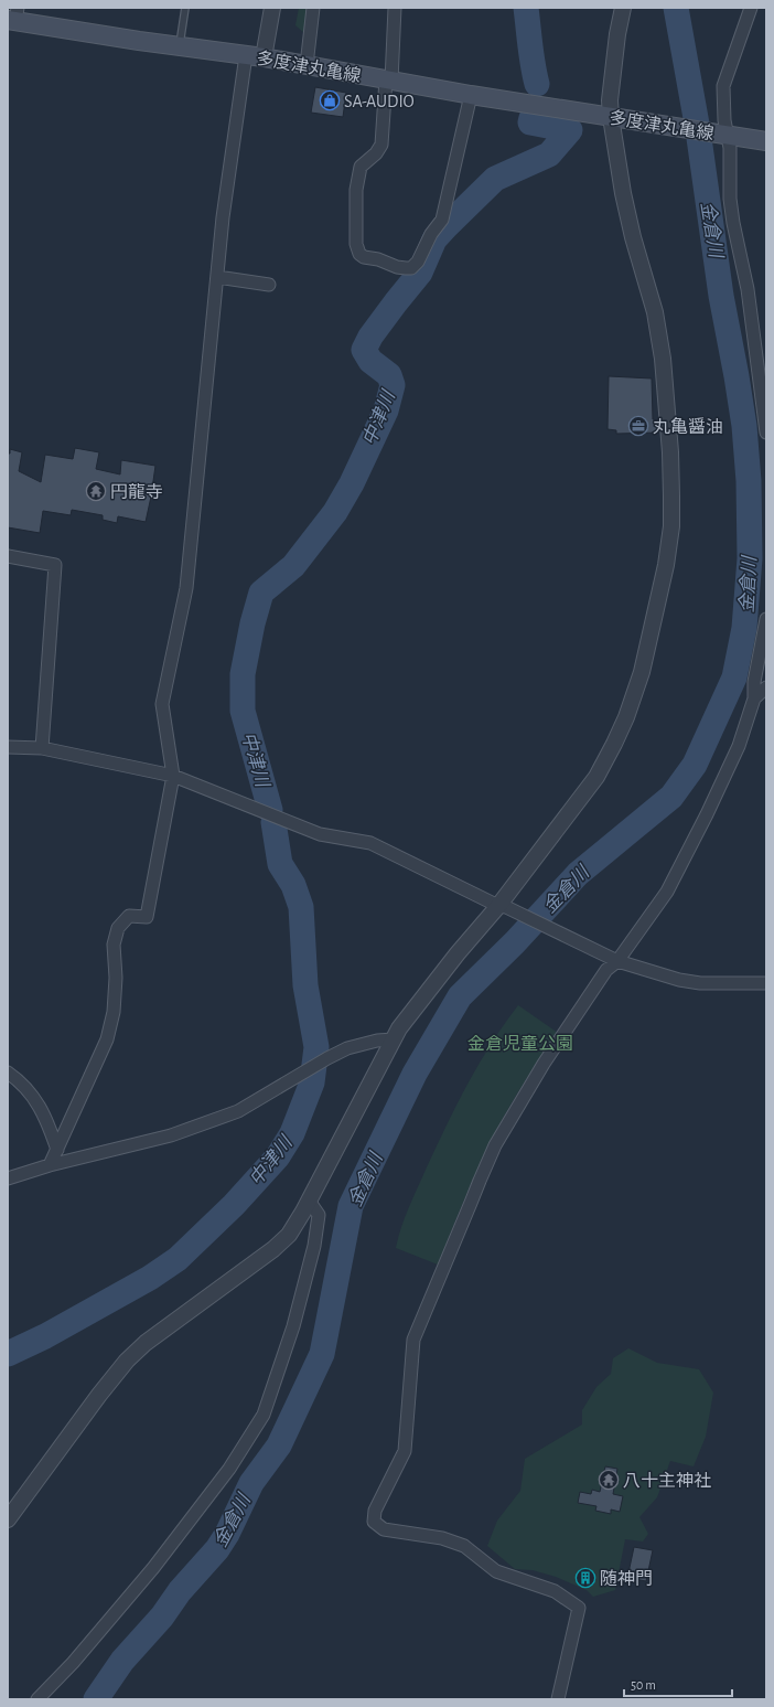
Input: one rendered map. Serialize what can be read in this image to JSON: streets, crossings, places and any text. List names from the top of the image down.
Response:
{
  "streets": {
    "main road": ["多度津丸亀線"]
  },
  "water": ["金倉川", "中津川"],
  "parks": ["金倉児童公園"],
  "places": {
    "shop": ["SA-AUDIO"],
    "office": ["丸亀醤油"],
    "temple": ["円龍寺", "八十主神社"],
    "building": ["随神門"]
  },
  "scale_bar": "50 m"
}
